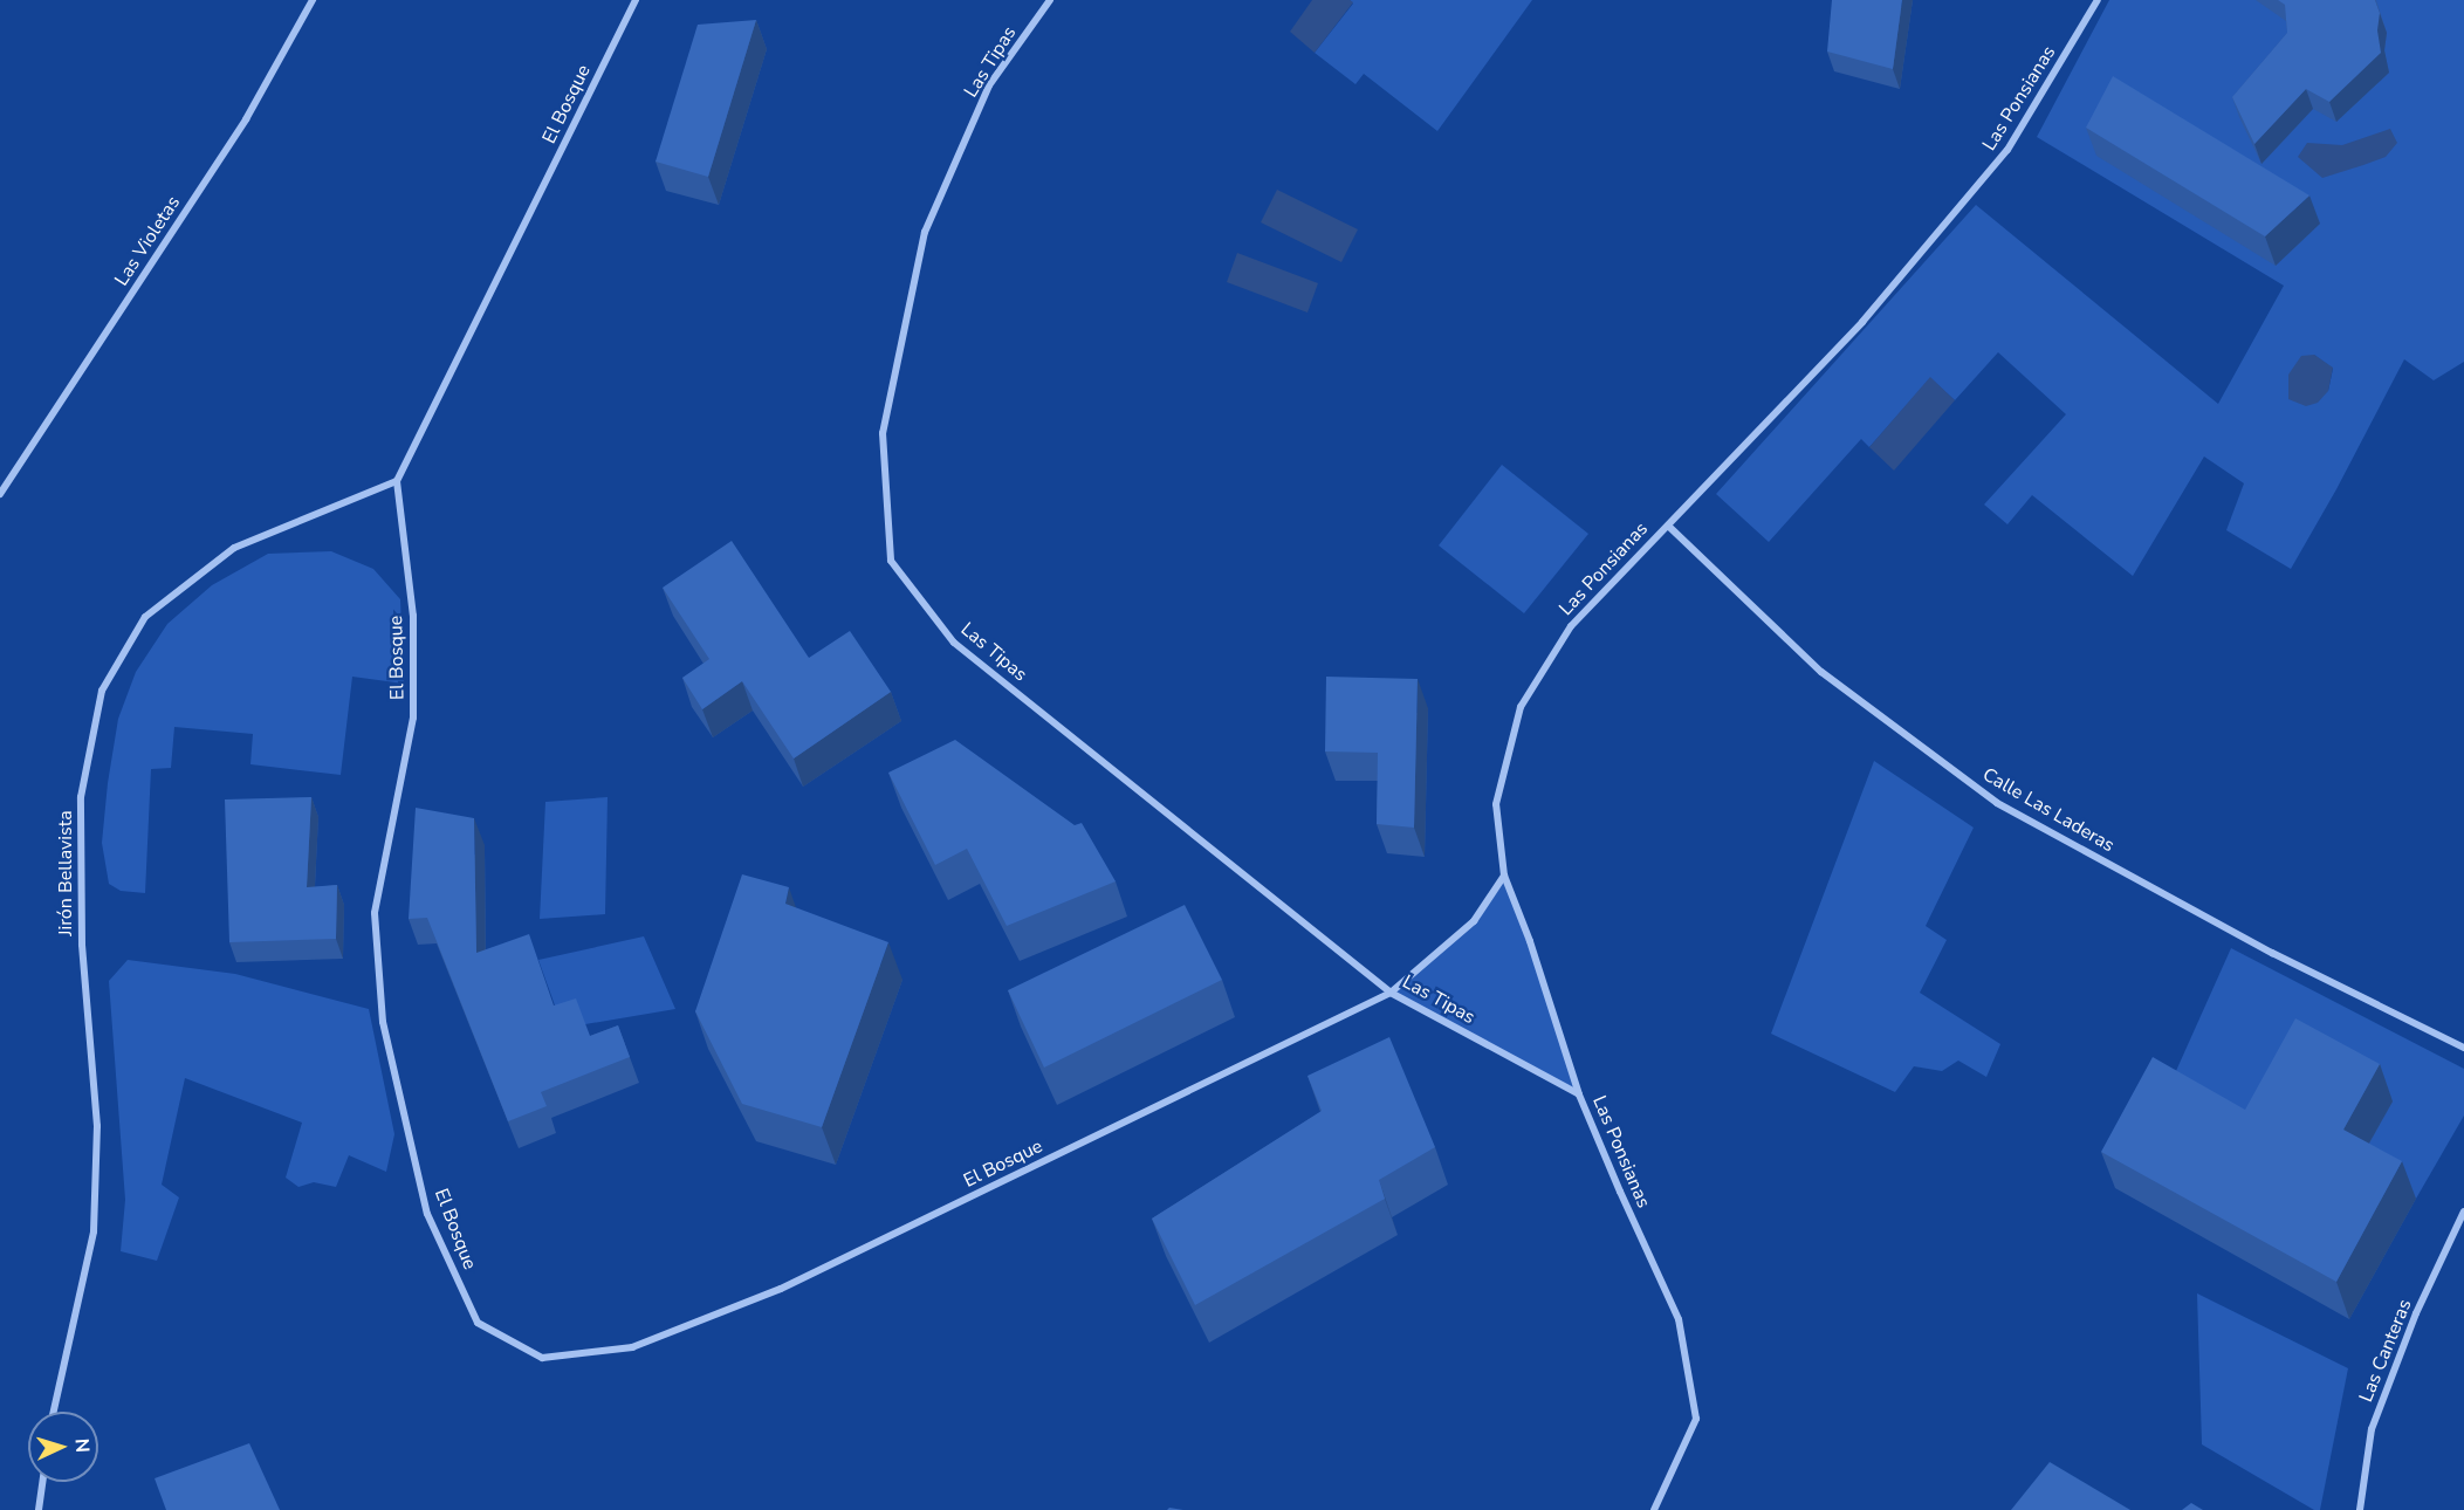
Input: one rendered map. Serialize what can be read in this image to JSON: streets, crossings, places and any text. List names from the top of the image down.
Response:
{
  "streets": {
    "street": [
      "Las Tipas",
      "Las Ponsianas",
      "El Bosque",
      "Las Violetas",
      "Calle Las Laderas",
      "Jirón Bellavista",
      "Las Canteras"
    ]
  },
  "crossings": [
    ["Las Tipas", "Las Ponsianas"],
    ["Las Tipas", "El Bosque"],
    ["Las Ponsianas", "El Bosque"],
    ["Las Ponsianas", "Calle Las Laderas"],
    ["El Bosque", "Jirón Bellavista"]
  ],
  "north": "right"
}
